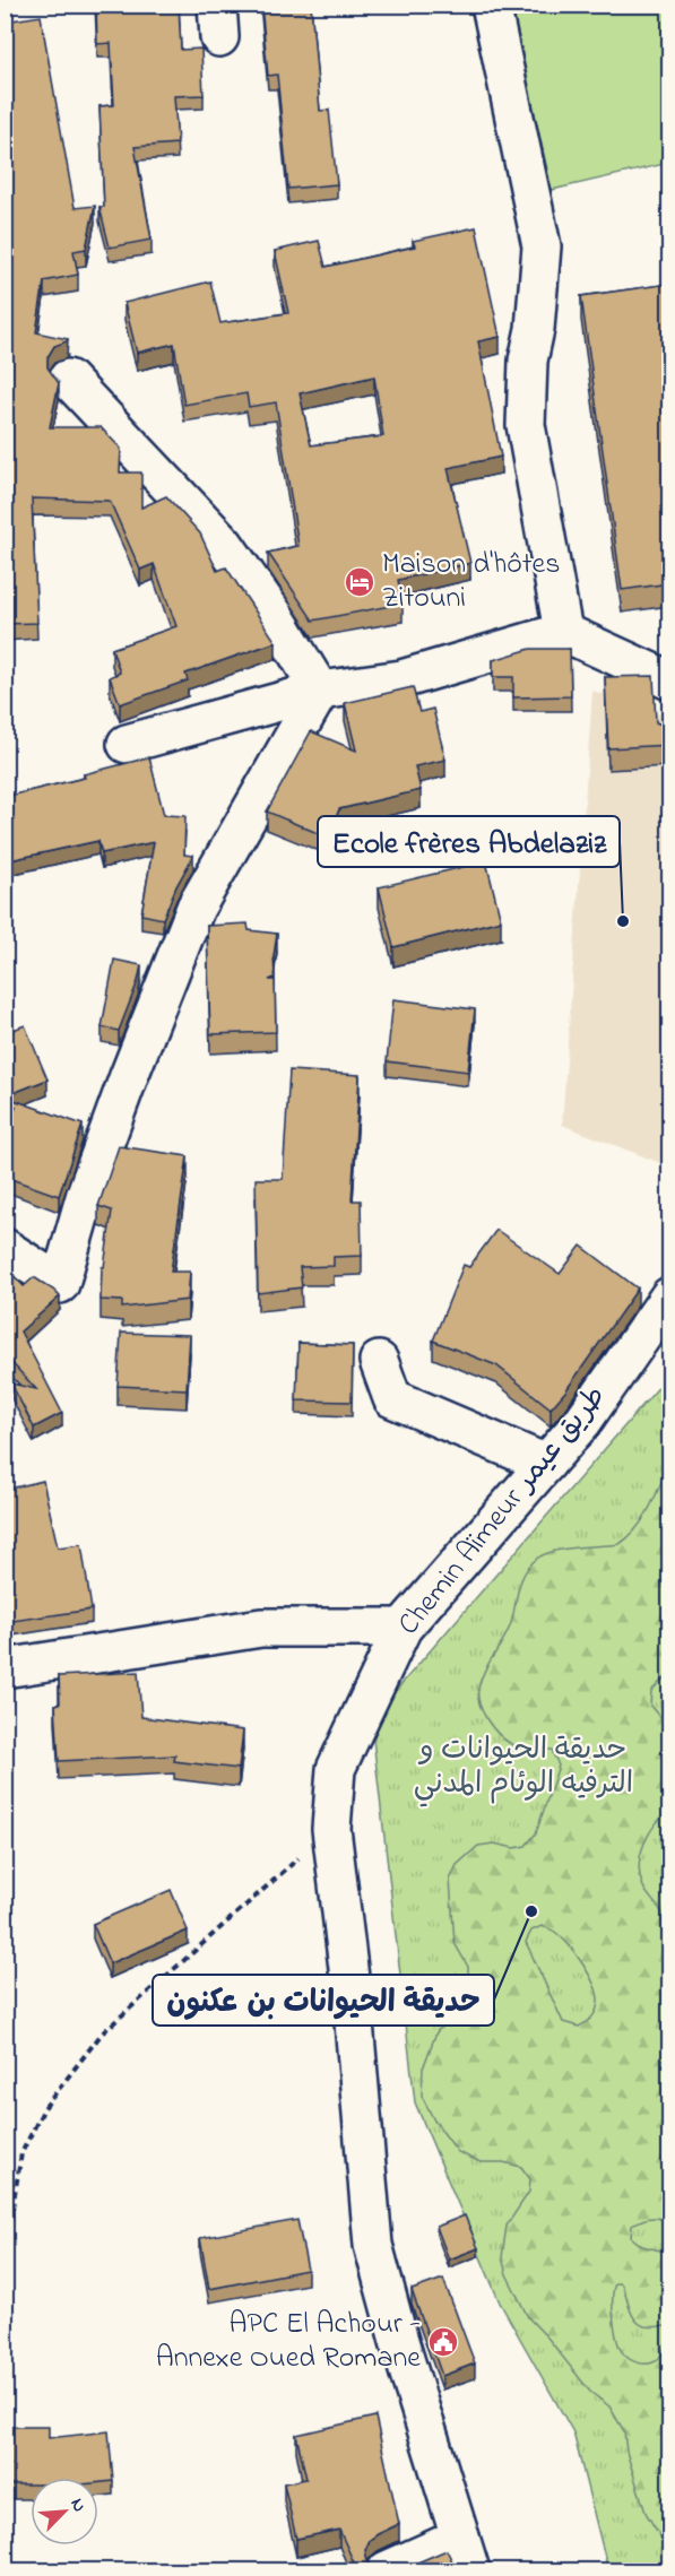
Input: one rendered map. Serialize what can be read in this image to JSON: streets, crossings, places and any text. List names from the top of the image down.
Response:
{
  "streets": {
    "street": ["Chemin Aïmeur طريق عيمر"]
  },
  "parks": ["حديقة الحيوانات و الترفيه الوئام المدني"],
  "places": {
    "hotel": ["Maison d'hôtes Zitouni"],
    "other": ["Ecole frères Abdelaziz", "حديقة الحيوانات بن عكنون"],
    "public building": ["APC El Achour - Annexe Oued Romane"]
  },
  "north": "top right"
}
